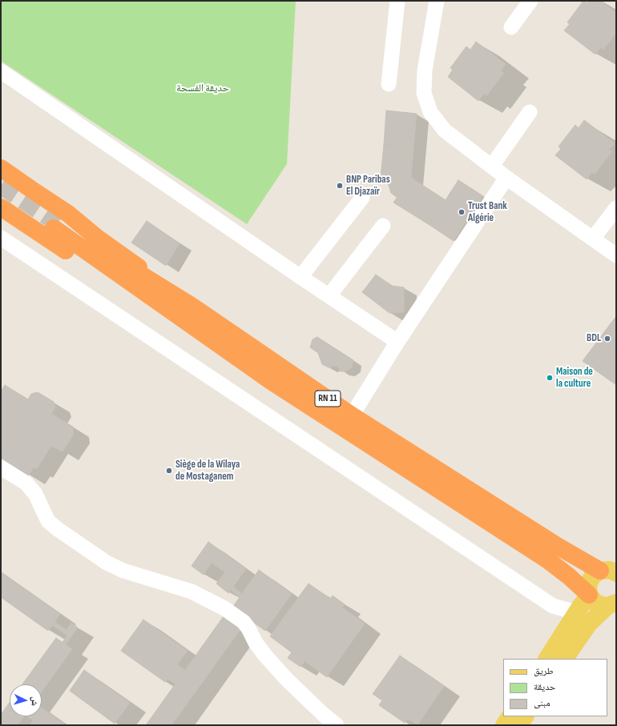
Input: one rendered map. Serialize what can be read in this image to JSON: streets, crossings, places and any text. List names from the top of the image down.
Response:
{
  "streets": {
    "highway": ["RN 11"]
  },
  "parks": ["حديقة الفسحة"],
  "places": [
    "BNP Paribas El Djazaïr",
    "Trust Bank Algérie",
    "BDL",
    "Maison de la culture",
    "Siège de la Wilaya de Mostaganem"
  ],
  "legend": ["طريق", "حديقة", "مبنى"],
  "north": "right"
}
